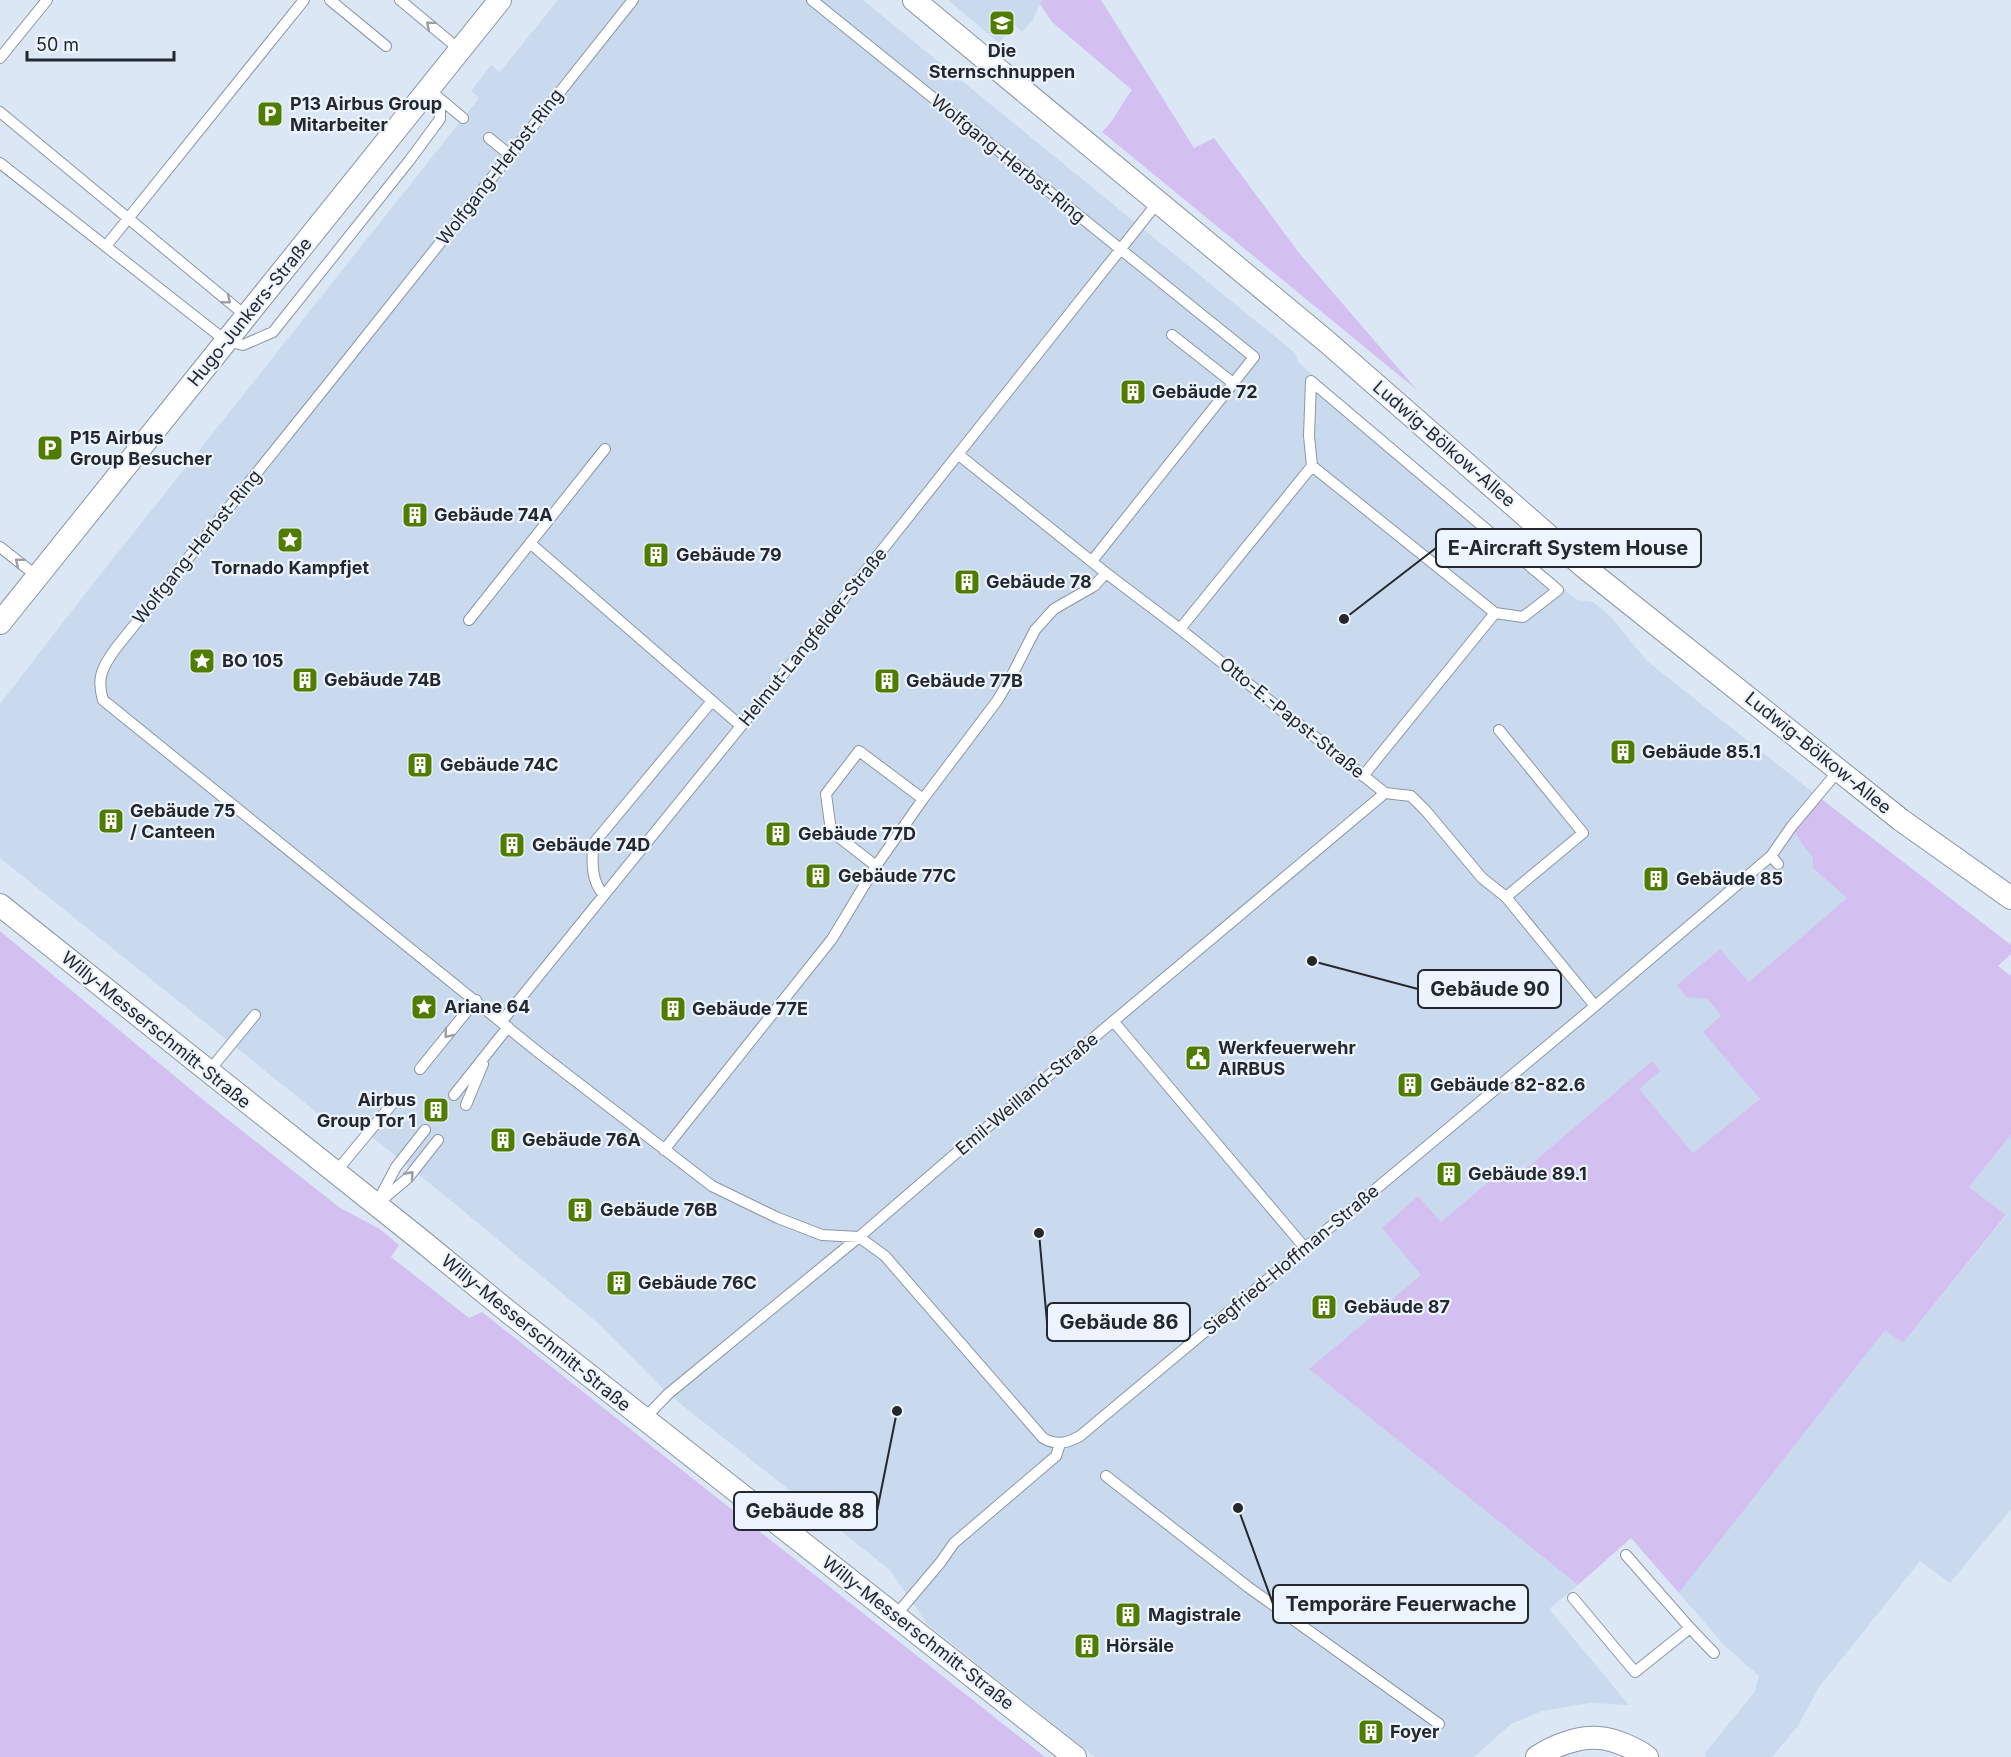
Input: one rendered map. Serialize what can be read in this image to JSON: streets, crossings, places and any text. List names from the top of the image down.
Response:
{
  "streets": {
    "street": ["Hugo-Junkers-Straße", "Ludwig-Bölkow-Allee", "Willy-Messerschmitt-Straße"],
    "lane": [
      "Wolfgang-Herbst-Ring",
      "Helmut-Langfelder-Straße",
      "Otto-E.-Papst-Straße",
      "Emil-Weilland-Straße",
      "Siegfried-Hoffman-Straße"
    ]
  },
  "crossings": [
    ["Wolfgang-Herbst-Ring", "Helmut-Langfelder-Straße"],
    ["Wolfgang-Herbst-Ring", "Emil-Weilland-Straße"],
    ["Ludwig-Bölkow-Allee", "Helmut-Langfelder-Straße"],
    ["Ludwig-Bölkow-Allee", "Siegfried-Hoffman-Straße"],
    ["Helmut-Langfelder-Straße", "Otto-E.-Papst-Straße"],
    ["Otto-E.-Papst-Straße", "Emil-Weilland-Straße"],
    ["Otto-E.-Papst-Straße", "Siegfried-Hoffman-Straße"],
    ["Willy-Messerschmitt-Straße", "Emil-Weilland-Straße"],
    ["Willy-Messerschmitt-Straße", "Siegfried-Hoffman-Straße"]
  ],
  "places": {
    "school or university": ["Die Sternschnuppen"],
    "parking": ["P13 Airbus Group Mitarbeiter", "P15 Airbus Group Besucher"],
    "building": [
      "Gebäude 72",
      "Gebäude 74A",
      "Gebäude 79",
      "Gebäude 78",
      "Gebäude 74B",
      "Gebäude 77B",
      "Gebäude 85.1",
      "Gebäude 74C",
      "Gebäude 75 / Canteen",
      "Gebäude 77D",
      "Gebäude 74D",
      "Gebäude 77C",
      "Gebäude 85",
      "Gebäude 77E",
      "Gebäude 82-82.6",
      "Airbus Group Tor 1",
      "Gebäude 76A",
      "Gebäude 89.1",
      "Gebäude 76B",
      "Gebäude 76C",
      "Gebäude 87",
      "Magistrale",
      "Hörsäle",
      "Foyer"
    ],
    "place": ["Tornado Kampfjet", "BO 105", "Ariane 64"],
    "other": [
      "E-Aircraft System House",
      "Gebäude 90",
      "Gebäude 86",
      "Gebäude 88",
      "Temporäre Feuerwache"
    ],
    "public building": ["Werkfeuerwehr AIRBUS"]
  },
  "scale_bar": "50 m"
}
